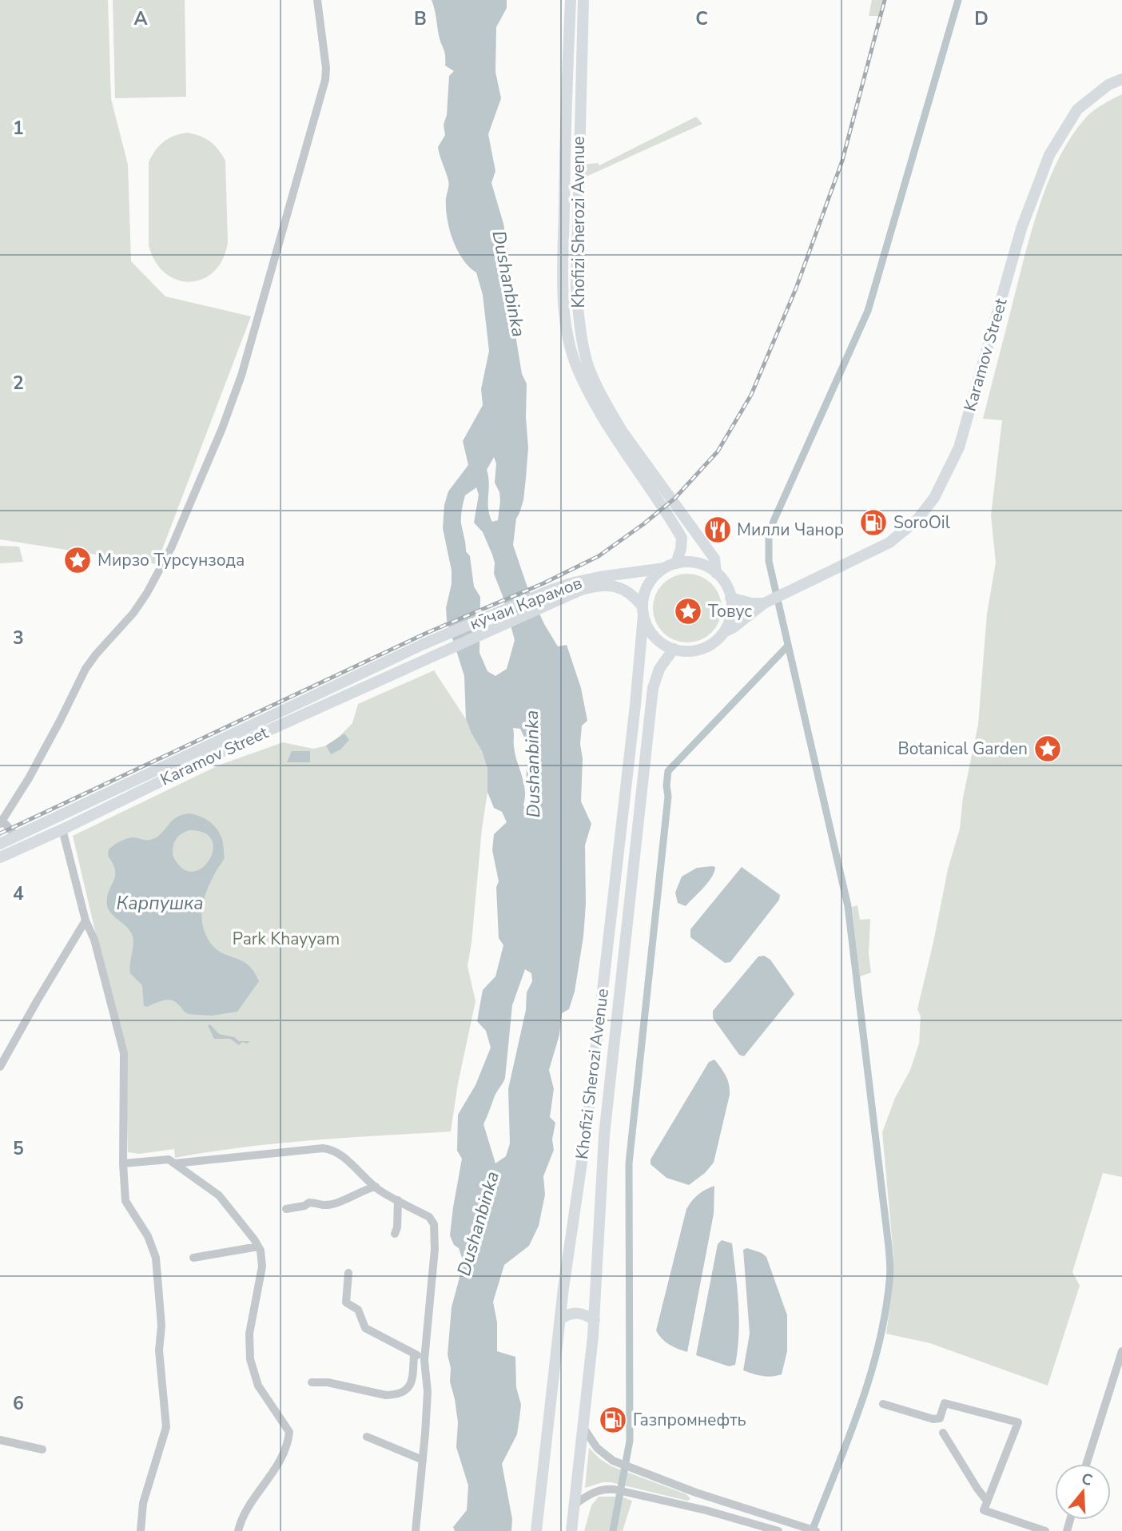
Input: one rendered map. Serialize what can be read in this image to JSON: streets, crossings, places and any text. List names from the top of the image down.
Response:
{
  "streets": {
    "main road": ["Khofizi Sherozi Avenue", "Karamov Street", "кӯчаи Карамов"]
  },
  "crossings": [
    ["Khofizi Sherozi Avenue", "кӯчаи Карамов"],
    ["Karamov Street", "кӯчаи Карамов"]
  ],
  "water": ["Dushanbinka", "Карпушка"],
  "parks": ["Park Khayyam"],
  "places": {
    "fuel station": ["SoroOil", "Газпромнефть"],
    "restaurant": ["Милли Чанор"],
    "place": ["Мирзо Турсунзода", "Товус", "Botanical Garden"]
  },
  "north": "top",
  "grid": {
    "columns": [
      "A",
      "B",
      "C",
      "D"
    ],
    "rows": [
      "1",
      "2",
      "3",
      "4",
      "5",
      "6"
    ]
  }
}
